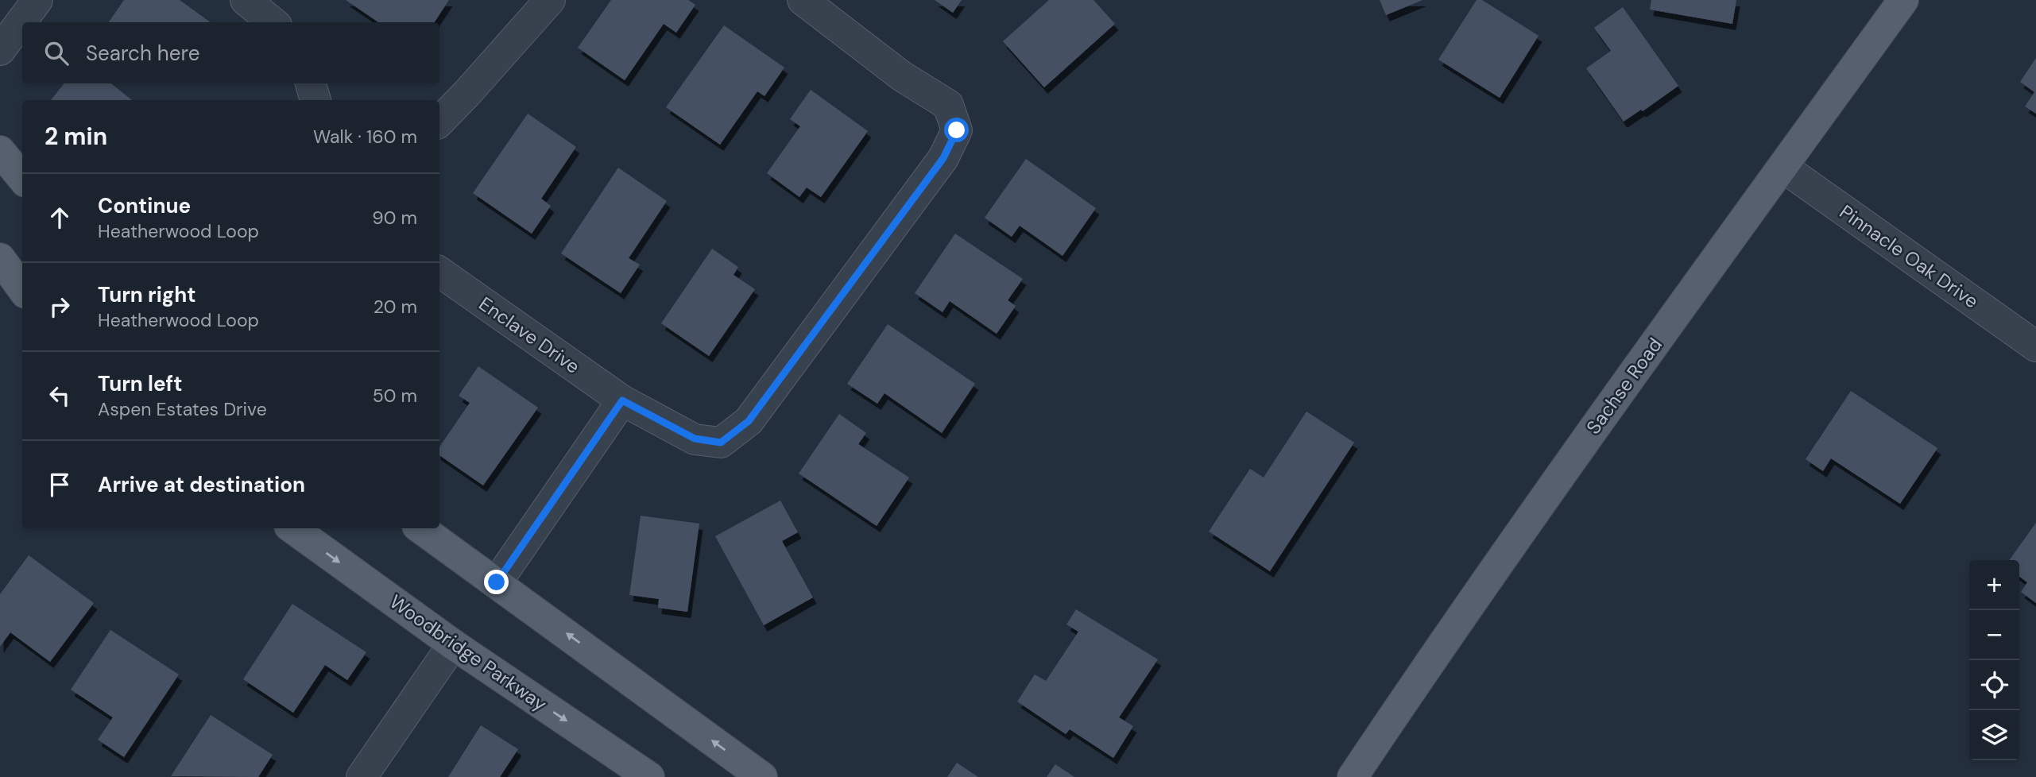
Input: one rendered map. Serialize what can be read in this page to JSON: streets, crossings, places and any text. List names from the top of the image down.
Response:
{
  "streets": {
    "main road": ["Sachse Road", "Woodbridge Parkway"],
    "street": ["Pinnacle Oak Drive", "Enclave Drive"]
  },
  "crossings": [
    ["Pinnacle Oak Drive", "Sachse Road"]
  ],
  "page": {
    "search": "Search here",
    "heading": ["2 min", "Walk · 160 m"],
    "list": [
      ["Continue", "Heatherwood Loop", "90 m"],
      ["Turn right", "Heatherwood Loop", "20 m"],
      ["Turn left", "Aspen Estates Drive", "50 m"],
      "Arrive at destination"
    ],
    "map_buttons": ["+", "−"]
  }
}
